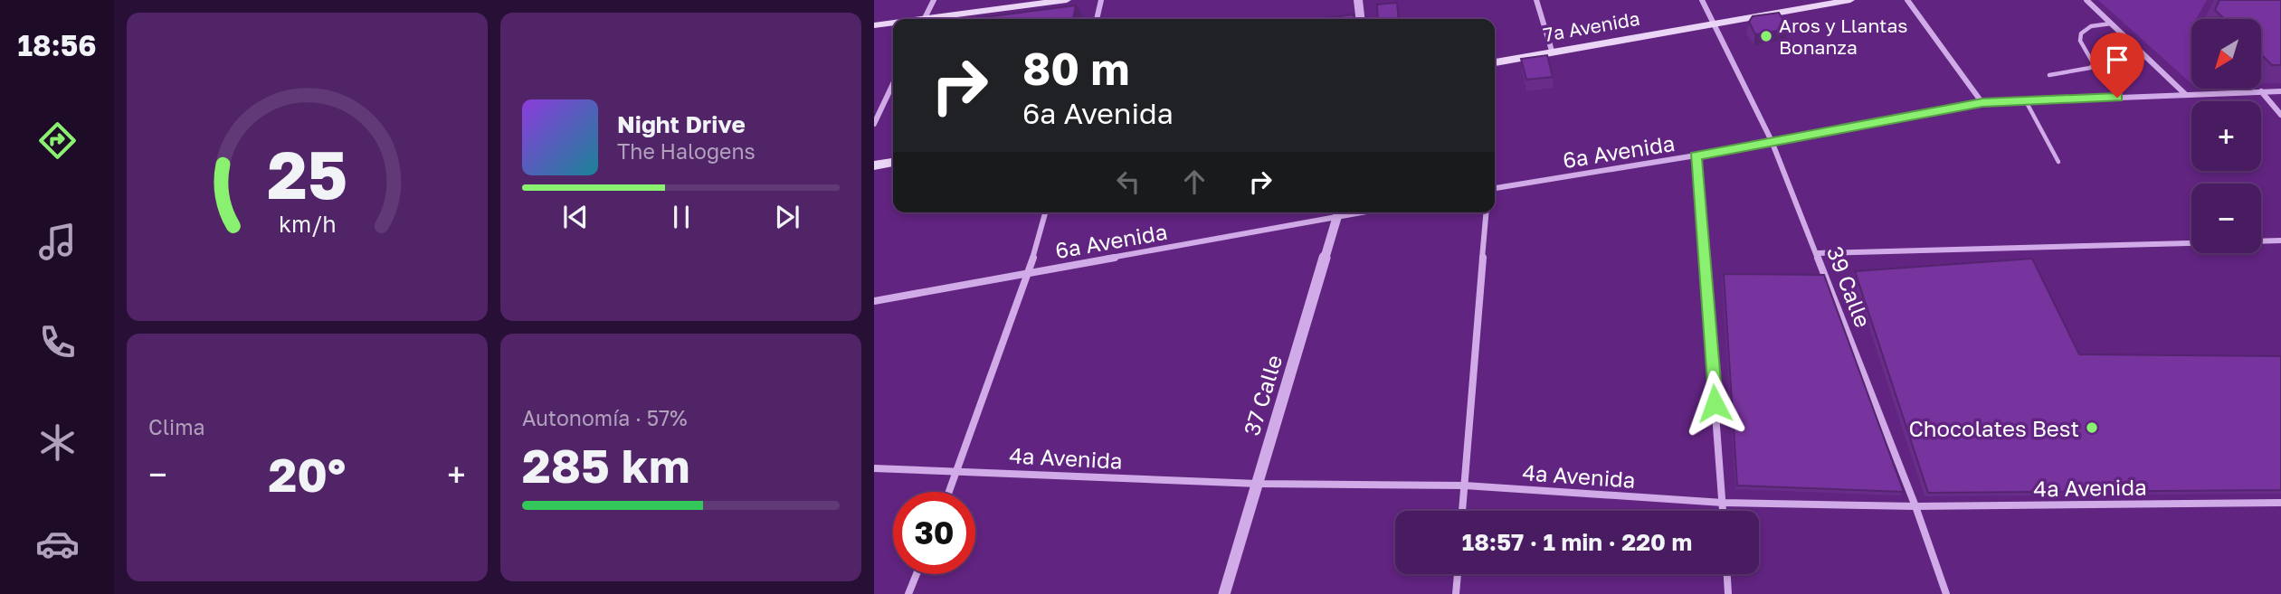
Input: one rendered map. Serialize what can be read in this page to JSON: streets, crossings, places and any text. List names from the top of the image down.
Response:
{
  "streets": {
    "main road": ["7a Avenida"],
    "street": [
      "6a Avenida",
      "39 Calle",
      "37 Calle",
      "4a Avenida"
    ]
  },
  "crossings": [
    ["7a Avenida", "39 Calle"],
    ["6a Avenida", "39 Calle"],
    ["6a Avenida", "37 Calle"],
    ["39 Calle", "4a Avenida"],
    ["37 Calle", "4a Avenida"]
  ],
  "places": ["Aros y Llantas Bonanza", "Chocolates Best"],
  "north": "bottom left",
  "page": {
    "tabs": "18:56",
    "map_buttons": ["+", "−"],
    "turn": ["80 m", "6a Avenida"],
    "song": ["Night Drive", "The Halogens"],
    "tile": [
      "Clima",
      ["Autonomía · 57%", "285 km"]
    ],
    "heat": ["−", "20°", "+"],
    "limit": "30",
    "trip": "18:57 · 1 min · 220 m",
    "gauge": ["25", "km/h"]
  }
}
